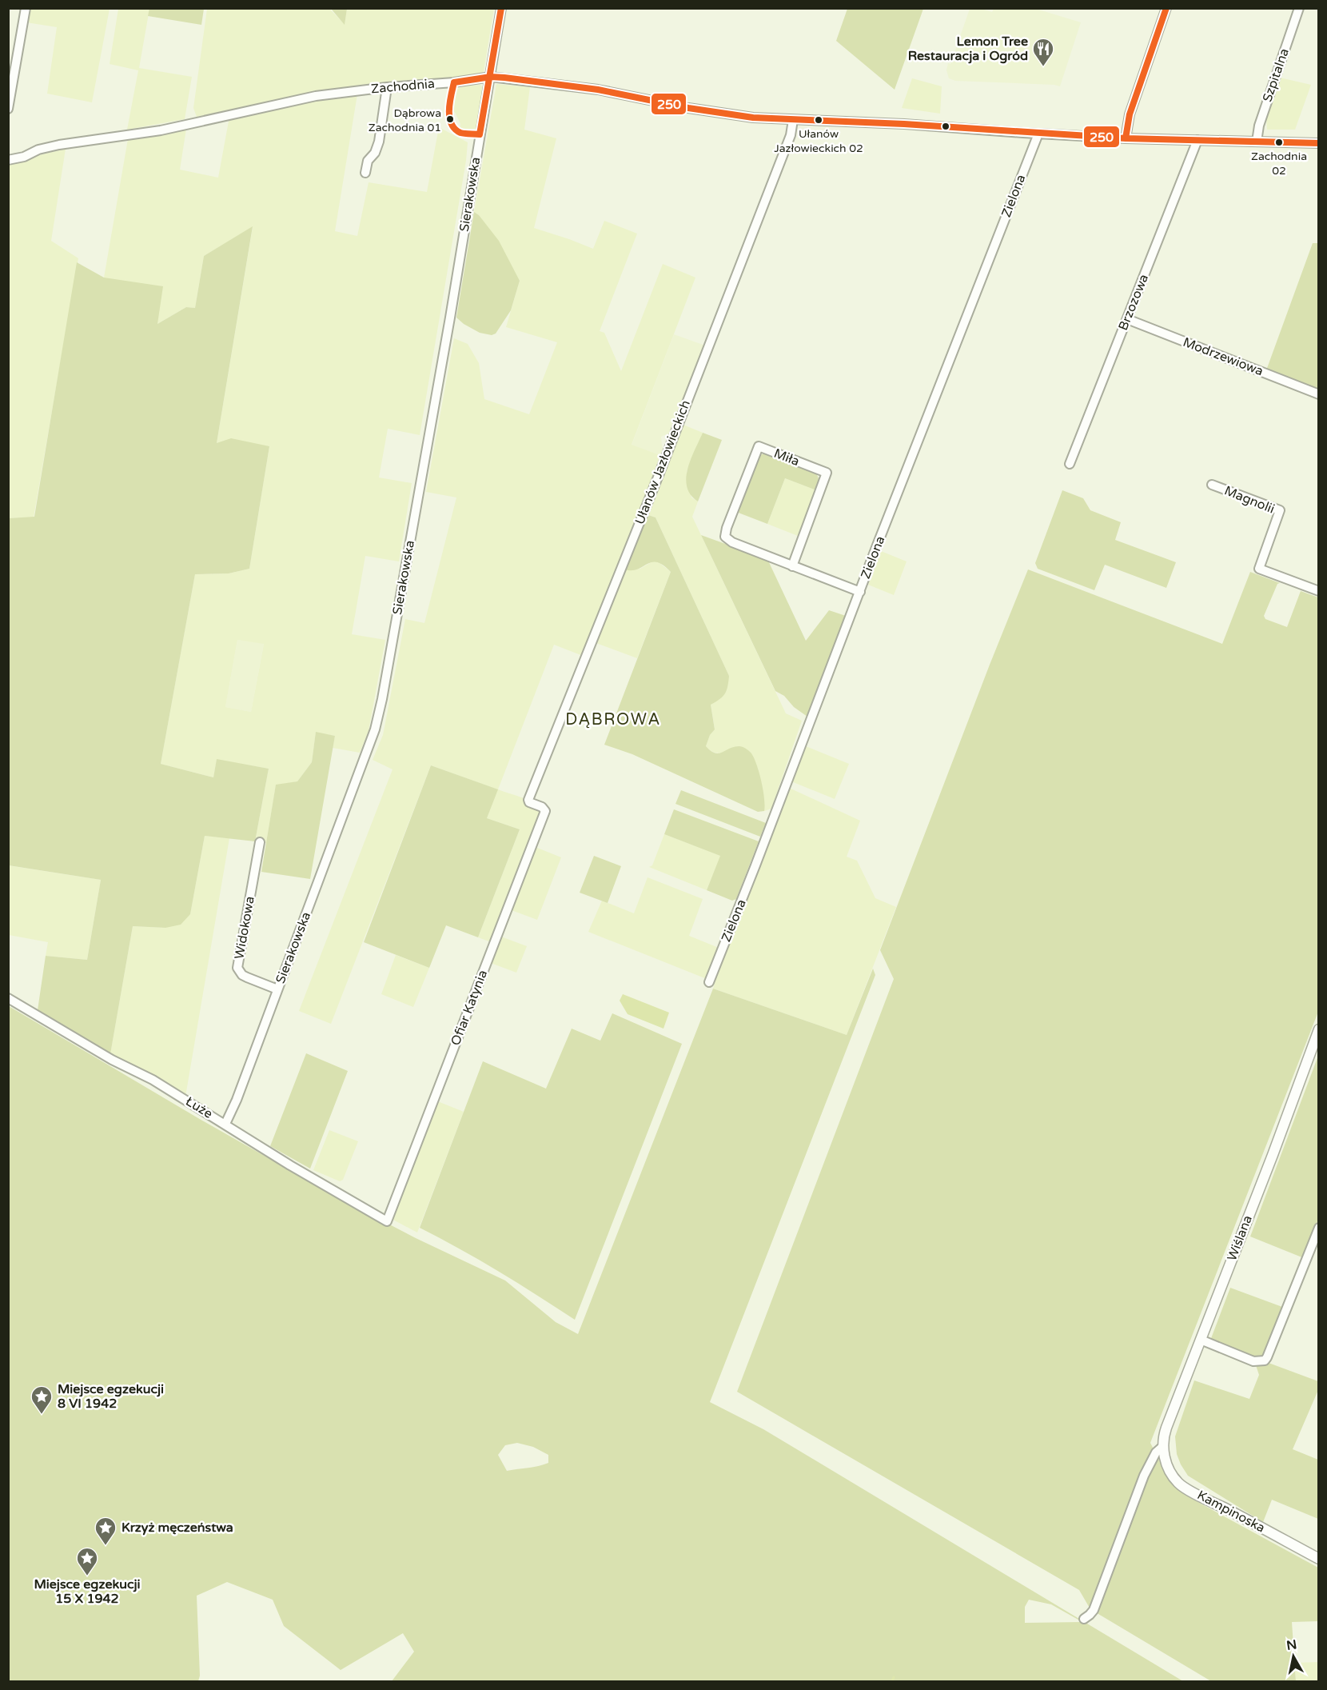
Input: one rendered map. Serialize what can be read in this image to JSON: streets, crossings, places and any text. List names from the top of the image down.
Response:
{
  "streets": {
    "main road": ["Wiślana", "Kampinoska"],
    "street": [
      "Szpitalna",
      "Zachodnia",
      "Sierakowska",
      "Zielona",
      "Brzozowa",
      "Modrzewiowa",
      "Miła",
      "Ułanów Jazłowieckich",
      "Magnolii",
      "Widokowa",
      "Ofiar Katynia",
      "Łuże"
    ]
  },
  "crossings": [
    ["Szpitalna", "Zachodnia"],
    ["Zachodnia", "Sierakowska"],
    ["Zachodnia", "Zielona"],
    ["Zachodnia", "Brzozowa"],
    ["Zachodnia", "Ułanów Jazłowieckich"],
    ["Sierakowska", "Widokowa"],
    ["Sierakowska", "Łuże"],
    ["Zielona", "Miła"],
    ["Brzozowa", "Modrzewiowa"],
    ["Ułanów Jazłowieckich", "Ofiar Katynia"],
    ["Ofiar Katynia", "Łuże"],
    ["Wiślana", "Kampinoska"]
  ],
  "districts": ["DĄBROWA"],
  "places": {
    "restaurant": ["Lemon Tree Restauracja i Ogród"],
    "other": ["Dąbrowa Zachodnia 01", "Ułanów Jazłowieckich 02", "Zachodnia 02"],
    "place": ["Miejsce egzekucji 8 VI 1942", "Krzyż męczeństwa", "Miejsce egzekucji 15 X 1942"]
  },
  "lines": ["transit line 250"],
  "north": "top"
}
